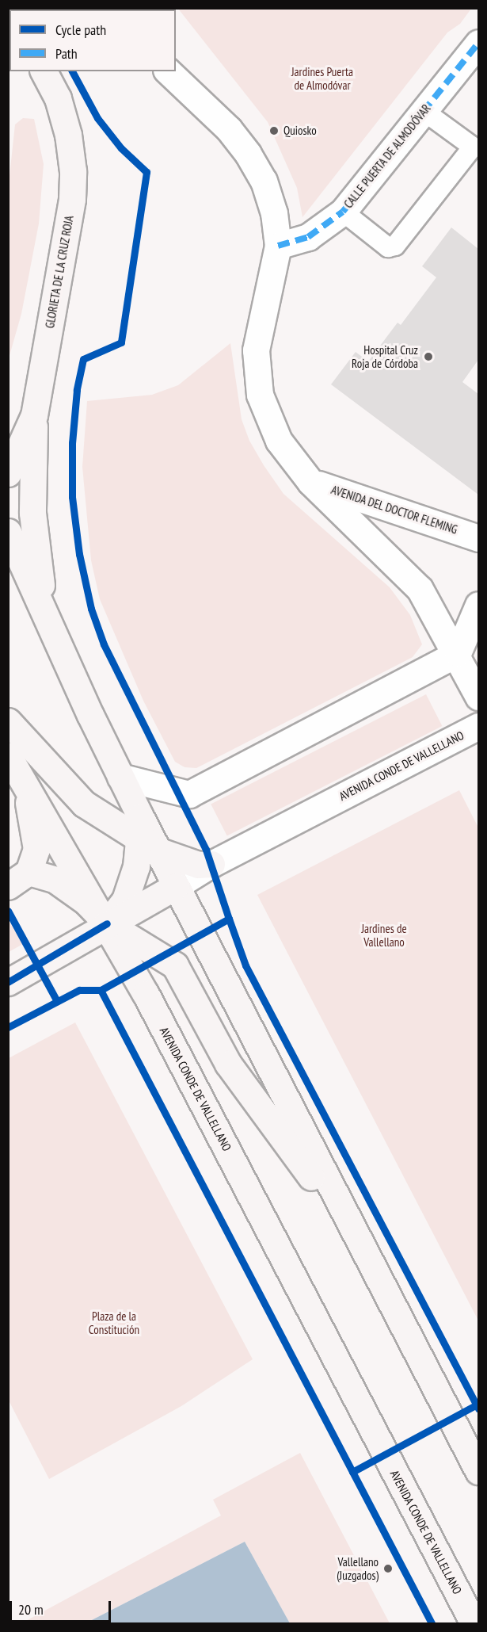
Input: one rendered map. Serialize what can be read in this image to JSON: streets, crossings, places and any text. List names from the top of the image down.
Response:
{
  "streets": {
    "main road": ["GLORIETA DE LA CRUZ ROJA", "AVENIDA CONDE DE VALLELLANO"],
    "street": ["CALLE PUERTA DE ALMODÓVAR", "AVENIDA DEL DOCTOR FLEMING"]
  },
  "parks": ["Jardines Puerta de Almodóvar", "Jardines de Vallellano", "Plaza de la Constitución"],
  "places": ["Quiosko", "Hospital Cruz Roja de Córdoba", "Vallellano (Juzgados)"],
  "legend": ["Cycle path", "Path"],
  "scale_bar": "20 m"
}
